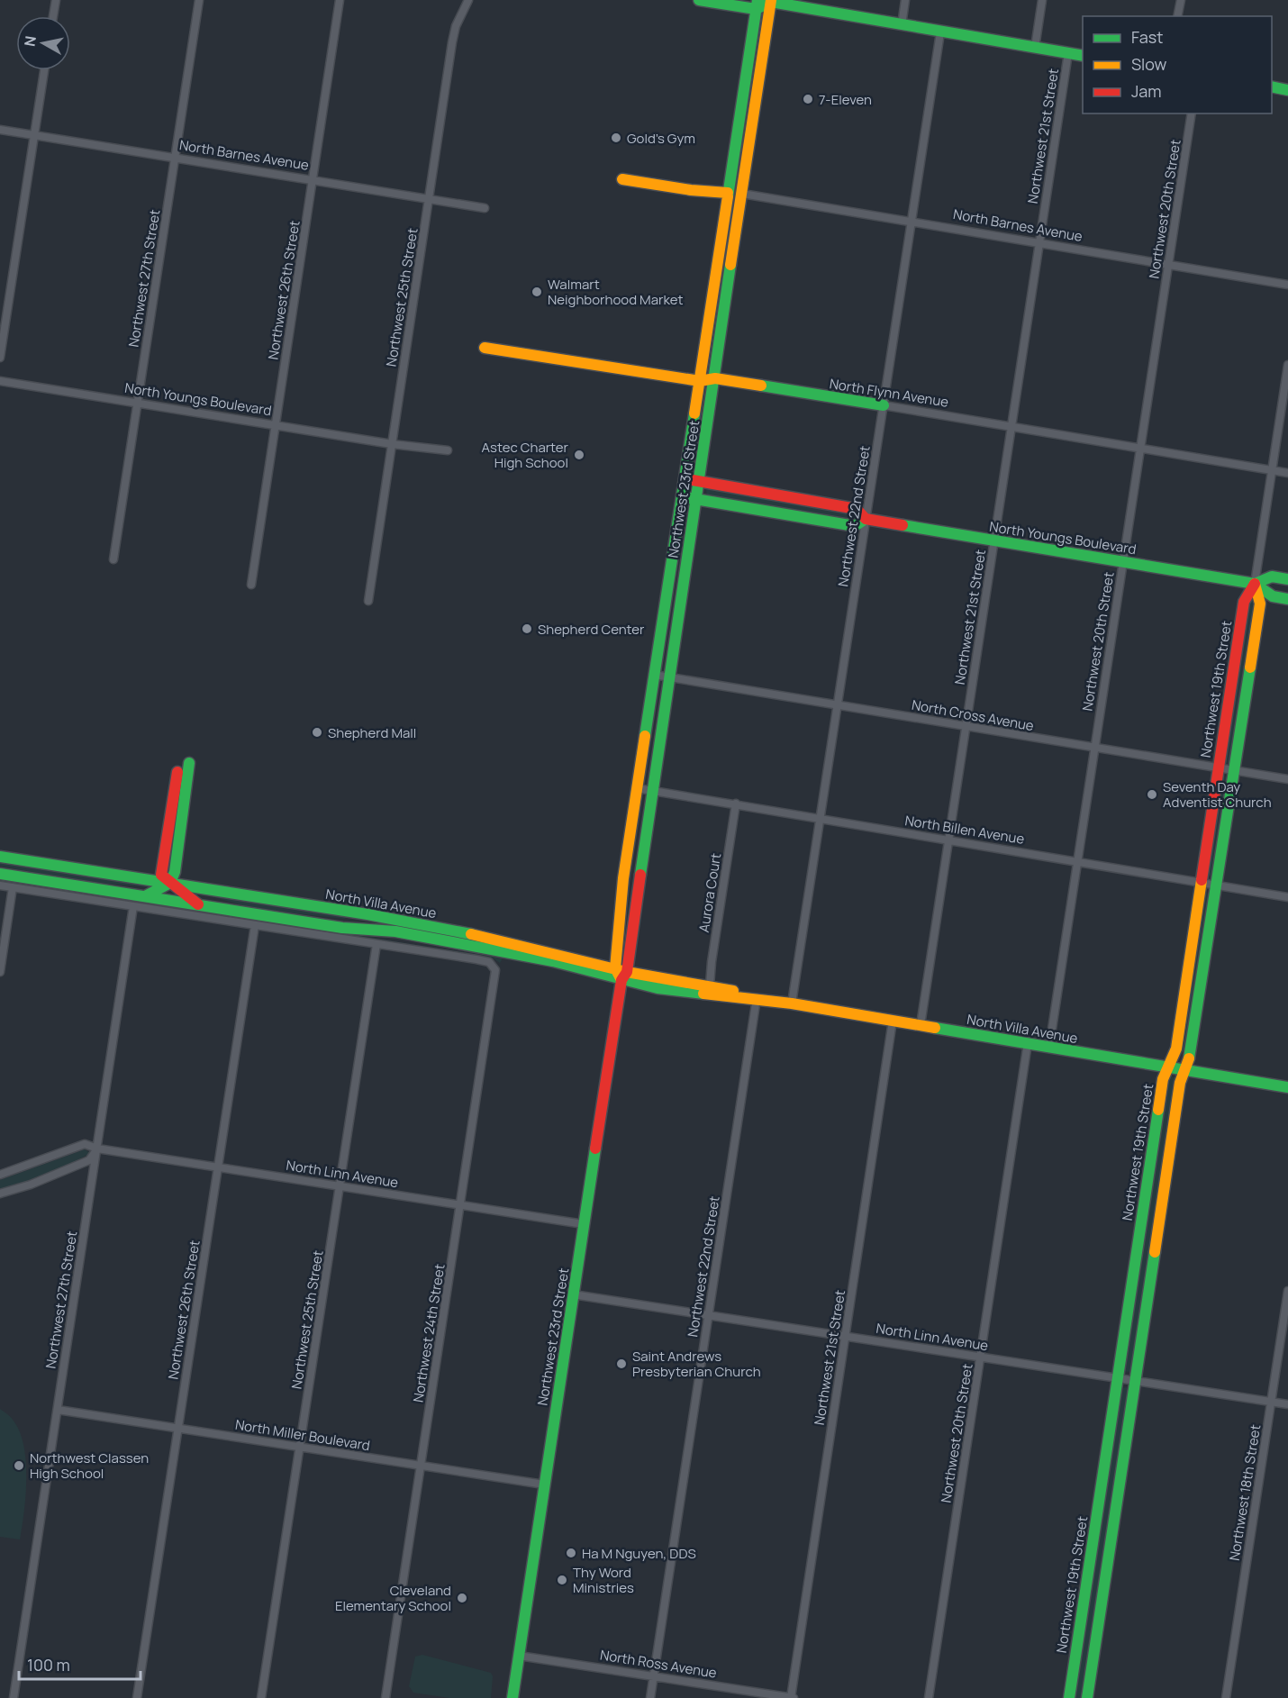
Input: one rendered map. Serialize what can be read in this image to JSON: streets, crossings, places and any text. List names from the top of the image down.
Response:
{
  "streets": {
    "main road": [
      "North Flynn Avenue",
      "North Youngs Boulevard",
      "Northwest 23rd Street",
      "Northwest 19th Street",
      "North Villa Avenue"
    ],
    "street": [
      "Northwest 21st Street",
      "North Barnes Avenue",
      "Northwest 20th Street",
      "Northwest 27th Street",
      "Northwest 26th Street",
      "Northwest 25th Street",
      "Northwest 22nd Street",
      "North Cross Avenue",
      "North Billen Avenue",
      "Aurora Court",
      "North Linn Avenue",
      "Northwest 24th Street",
      "North Miller Boulevard",
      "Northwest 18th Street",
      "North Ross Avenue"
    ]
  },
  "crossings": [
    ["Northwest 21st Street", "North Barnes Avenue"],
    ["Northwest 21st Street", "North Flynn Avenue"],
    ["Northwest 21st Street", "North Youngs Boulevard"],
    ["Northwest 21st Street", "North Cross Avenue"],
    ["Northwest 21st Street", "North Billen Avenue"],
    ["Northwest 21st Street", "North Villa Avenue"],
    ["Northwest 21st Street", "North Linn Avenue"],
    ["Northwest 21st Street", "North Ross Avenue"],
    ["North Barnes Avenue", "Northwest 20th Street"],
    ["North Barnes Avenue", "Northwest 27th Street"],
    ["North Barnes Avenue", "Northwest 26th Street"],
    ["North Barnes Avenue", "Northwest 25th Street"],
    ["North Barnes Avenue", "Northwest 23rd Street"],
    ["North Barnes Avenue", "Northwest 22nd Street"],
    ["Northwest 20th Street", "North Flynn Avenue"],
    ["Northwest 20th Street", "North Youngs Boulevard"],
    ["Northwest 20th Street", "North Cross Avenue"],
    ["Northwest 20th Street", "North Billen Avenue"],
    ["Northwest 20th Street", "North Villa Avenue"],
    ["Northwest 20th Street", "North Linn Avenue"],
    ["Northwest 27th Street", "North Youngs Boulevard"],
    ["Northwest 27th Street", "North Linn Avenue"],
    ["Northwest 27th Street", "North Miller Boulevard"],
    ["Northwest 26th Street", "North Youngs Boulevard"],
    ["Northwest 26th Street", "North Linn Avenue"],
    ["Northwest 26th Street", "North Miller Boulevard"],
    ["Northwest 25th Street", "North Youngs Boulevard"],
    ["Northwest 25th Street", "North Linn Avenue"],
    ["Northwest 25th Street", "Northwest 24th Street"],
    ["Northwest 25th Street", "North Miller Boulevard"],
    ["North Flynn Avenue", "Northwest 23rd Street"],
    ["North Flynn Avenue", "Northwest 22nd Street"],
    ["North Flynn Avenue", "Northwest 19th Street"],
    ["North Youngs Boulevard", "Northwest 23rd Street"],
    ["North Youngs Boulevard", "Northwest 22nd Street"],
    ["North Youngs Boulevard", "Northwest 19th Street"],
    ["Northwest 23rd Street", "North Cross Avenue"],
    ["Northwest 23rd Street", "North Billen Avenue"],
    ["Northwest 23rd Street", "North Villa Avenue"],
    ["Northwest 23rd Street", "North Linn Avenue"],
    ["Northwest 23rd Street", "North Miller Boulevard"],
    ["Northwest 23rd Street", "North Ross Avenue"],
    ["Northwest 22nd Street", "North Cross Avenue"],
    ["Northwest 22nd Street", "North Billen Avenue"],
    ["Northwest 22nd Street", "North Villa Avenue"],
    ["Northwest 22nd Street", "North Linn Avenue"],
    ["Northwest 22nd Street", "North Ross Avenue"],
    ["Northwest 19th Street", "North Cross Avenue"],
    ["Northwest 19th Street", "North Billen Avenue"],
    ["Northwest 19th Street", "North Villa Avenue"],
    ["Northwest 19th Street", "North Linn Avenue"],
    ["North Billen Avenue", "Aurora Court"],
    ["Aurora Court", "North Villa Avenue"],
    ["North Linn Avenue", "Northwest 24th Street"],
    ["North Linn Avenue", "Northwest 18th Street"],
    ["Northwest 24th Street", "North Miller Boulevard"]
  ],
  "places": [
    "7-Eleven",
    "Gold's Gym",
    "Walmart Neighborhood Market",
    "Astec Charter High School",
    "Shepherd Center",
    "Shepherd Mall",
    "Seventh Day Adventist Church",
    "Saint Andrews Presbyterian Church",
    "Northwest Classen High School",
    "Ha M Nguyen, DDS",
    "Thy Word Ministries",
    "Cleveland Elementary School"
  ],
  "legend": ["Fast", "Slow", "Jam"],
  "scale_bar": "100 m",
  "north": "left"
}
